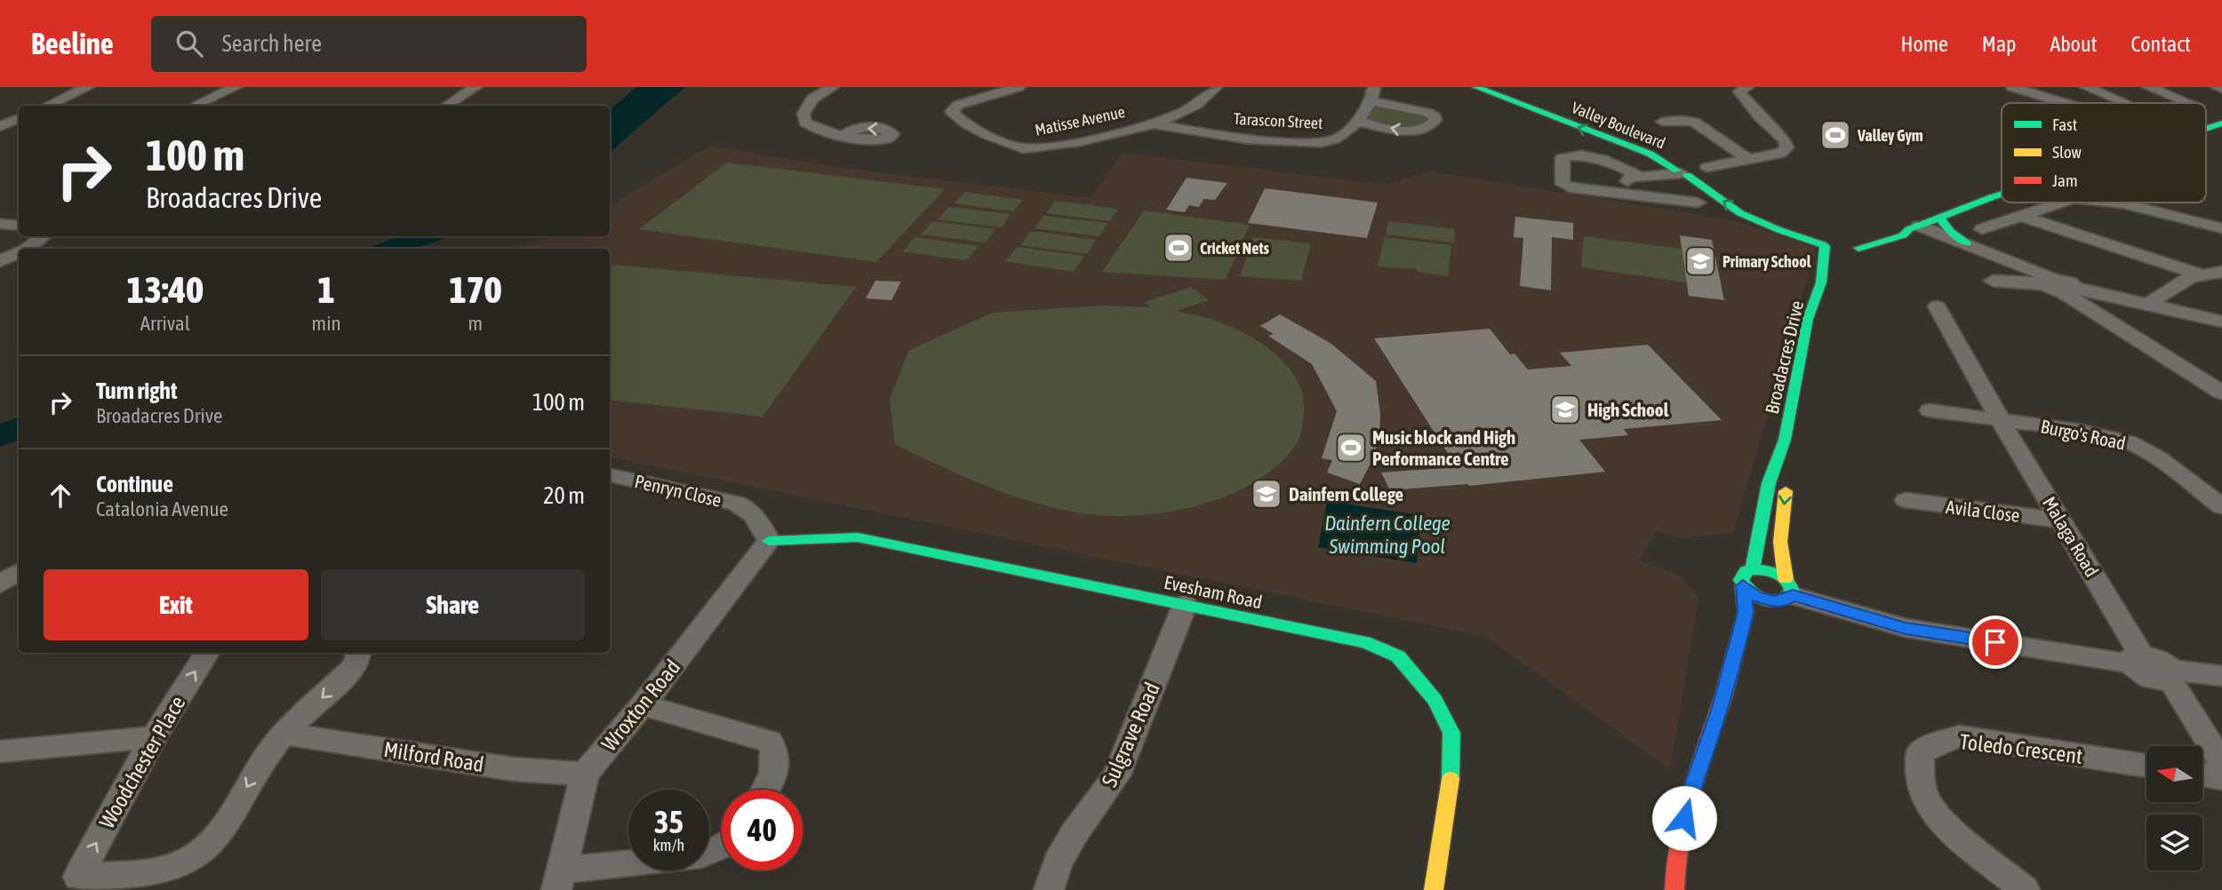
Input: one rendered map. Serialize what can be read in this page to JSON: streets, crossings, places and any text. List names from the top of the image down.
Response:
{
  "streets": {
    "street": [
      "Matisse Avenue",
      "Tarascon Street",
      "Valley Boulevard",
      "Broadacres Drive",
      "Burgo's Road",
      "Penryn Close",
      "Avila Close",
      "Malaga Road",
      "Evesham Road",
      "Wroxton Road",
      "Sulgrave Road",
      "Toledo Crescent",
      "Milford Road",
      "Woodchester Place"
    ]
  },
  "crossings": [
    ["Matisse Avenue", "Tarascon Street"],
    ["Valley Boulevard", "Broadacres Drive"],
    ["Burgo's Road", "Malaga Road"],
    ["Penryn Close", "Evesham Road"],
    ["Penryn Close", "Wroxton Road"],
    ["Avila Close", "Malaga Road"],
    ["Evesham Road", "Wroxton Road"],
    ["Evesham Road", "Sulgrave Road"],
    ["Wroxton Road", "Milford Road"],
    ["Milford Road", "Woodchester Place"]
  ],
  "water": ["Dainfern College Swimming Pool"],
  "places": {
    "sports": ["Valley Gym", "Cricket Nets", "Music block and High Performance Centre"],
    "school or university": ["Primary School", "High School", "Dainfern College"]
  },
  "legend": ["Fast", "Slow", "Jam"],
  "north": "left",
  "page": {
    "header": "Beeline",
    "search": "Search here",
    "nav": [
      "Home",
      "Map",
      "About",
      "Contact"
    ],
    "turn": ["100 m", "Broadacres Drive"],
    "eta": [
      "13:40",
      "Arrival",
      "1",
      "min",
      "170",
      "m"
    ],
    "list": [
      {
        "name": "Turn right",
        "note": "Broadacres Drive",
        "value": "100 m"
      },
      {
        "name": "Continue",
        "note": "Catalonia Avenue",
        "value": "20 m"
      }
    ],
    "buttons": ["Exit", "Share"],
    "speed": "35 km/h",
    "limit": "40"
  }
}
